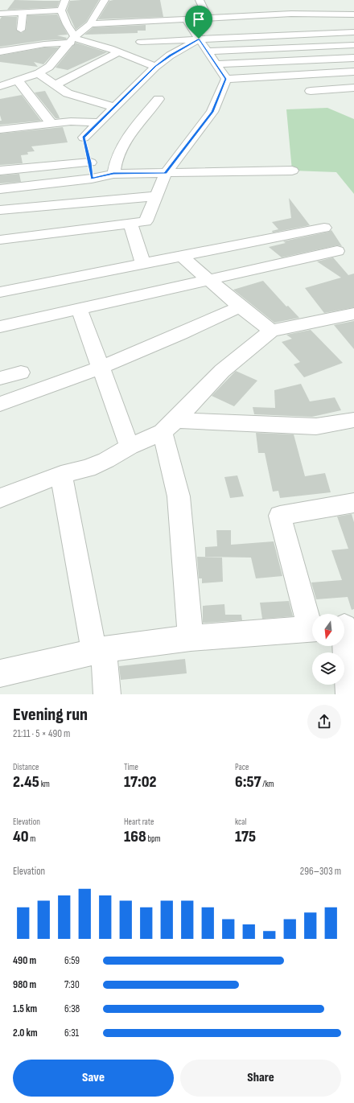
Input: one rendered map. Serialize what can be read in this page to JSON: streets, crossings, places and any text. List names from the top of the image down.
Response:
{
  "north": "bottom",
  "page": {
    "heading": ["Evening run", "21:11 · 5 × 490 m"],
    "stats": [
      ["Distance", "2.45 km"],
      ["Time", "17:02"],
      ["Pace", "6:57 /km"],
      ["Elevation", "40 m"],
      ["Heart rate", "168 bpm"],
      ["kcal", "175"]
    ],
    "chart": ["Elevation", "296–303 m"],
    "list": [
      {
        "name": "490 m",
        "note": "6:59"
      },
      {
        "name": "980 m",
        "note": "7:30"
      },
      {
        "name": "1.5 km",
        "note": "6:38"
      },
      {
        "name": "2.0 km",
        "note": "6:31"
      }
    ],
    "buttons": ["Save", "Share"]
  }
}
